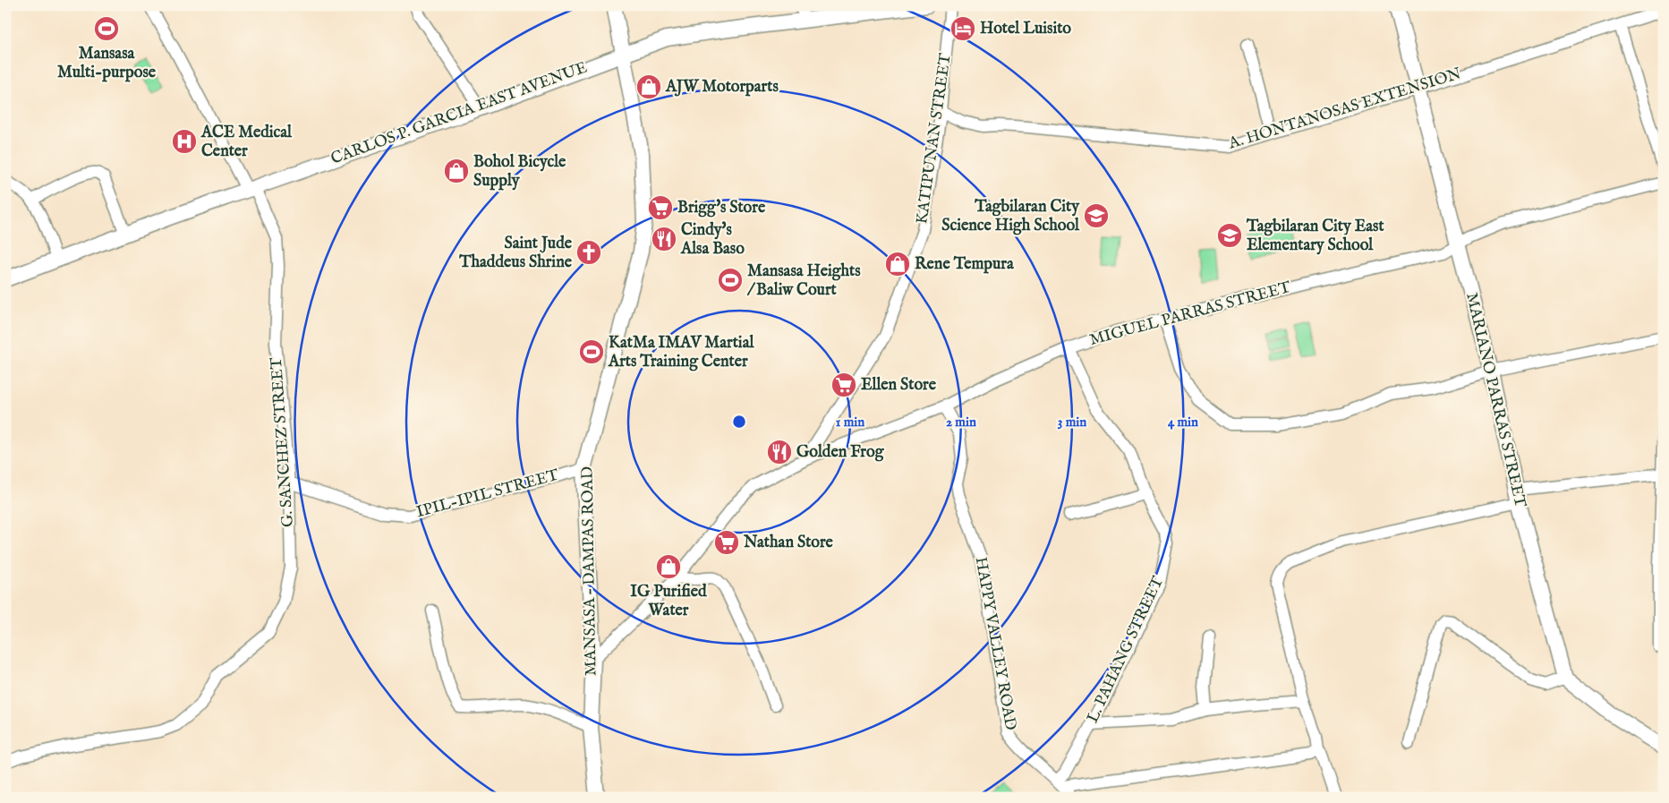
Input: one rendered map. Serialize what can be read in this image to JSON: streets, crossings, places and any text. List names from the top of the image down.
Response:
{
  "streets": {
    "main road": ["CARLOS P. GARCIA EAST AVENUE", "MARIANO PARRAS STREET", "MANSASA – DAMPAS ROAD"],
    "street": [
      "A. HONTANOSAS EXTENSION",
      "KATIPUNAN STREET",
      "MIGUEL PARRAS STREET",
      "G. SANCHEZ STREET",
      "IPIL-IPIL STREET",
      "HAPPY VALLEY ROAD",
      "L. PAHANG STREET"
    ]
  },
  "crossings": [
    ["A. HONTANOSAS EXTENSION", "KATIPUNAN STREET"],
    ["A. HONTANOSAS EXTENSION", "MARIANO PARRAS STREET"],
    ["CARLOS P. GARCIA EAST AVENUE", "G. SANCHEZ STREET"],
    ["CARLOS P. GARCIA EAST AVENUE", "MANSASA – DAMPAS ROAD"],
    ["KATIPUNAN STREET", "MIGUEL PARRAS STREET"],
    ["MIGUEL PARRAS STREET", "MARIANO PARRAS STREET"],
    ["MIGUEL PARRAS STREET", "MANSASA – DAMPAS ROAD"],
    ["MIGUEL PARRAS STREET", "HAPPY VALLEY ROAD"],
    ["MIGUEL PARRAS STREET", "L. PAHANG STREET"],
    ["G. SANCHEZ STREET", "IPIL-IPIL STREET"],
    ["IPIL-IPIL STREET", "MANSASA – DAMPAS ROAD"],
    ["HAPPY VALLEY ROAD", "L. PAHANG STREET"]
  ],
  "places": {
    "sports": ["Mansasa Multi-purpose", "Mansasa Heights / Baliw Court", "KatMa IMAV Martial Arts Training Center"],
    "hotel": ["Hotel Luisito"],
    "shop": [
      "AJW Motorparts",
      "Bohol Bicycle Supply",
      "Rene Tempura",
      "IG Purified Water"
    ],
    "hospital": ["ACE Medical Center"],
    "supermarket": ["Brigg's Store", "Ellen Store", "Nathan Store"],
    "school or university": ["Tagbilaran City Science High School", "Tagbilaran City East Elementary School"],
    "restaurant": ["Cindy's Alsa Baso", "Golden Frog"],
    "church": ["Saint Jude Thaddeus Shrine"]
  },
  "rings": [
    "1 min",
    "2 min",
    "3 min",
    "4 min"
  ]
}
